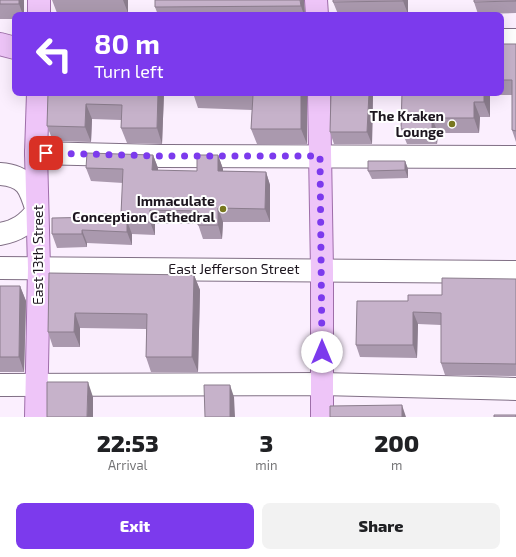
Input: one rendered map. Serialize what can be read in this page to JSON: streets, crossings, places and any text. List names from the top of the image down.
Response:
{
  "streets": {
    "main road": ["East 13th Street"],
    "street": ["East Jefferson Street"]
  },
  "crossings": [
    ["East 13th Street", "East Jefferson Street"]
  ],
  "places": ["The Kraken Lounge", "Immaculate Conception Cathedral"],
  "page": {
    "turn": ["80 m", "Turn left"],
    "eta": [
      "22:53",
      "Arrival",
      "3",
      "min",
      "200",
      "m"
    ],
    "buttons": ["Exit", "Share"]
  }
}
